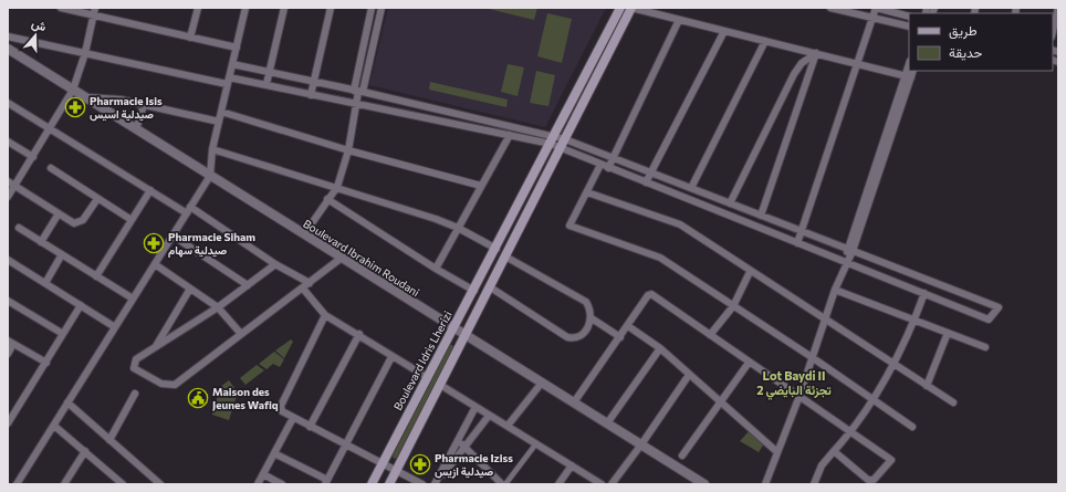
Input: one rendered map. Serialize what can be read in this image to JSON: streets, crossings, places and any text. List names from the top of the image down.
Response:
{
  "streets": {
    "main road": ["Boulevard Idris Lherizi"],
    "street": ["Boulevard Ibrahim Roudani"]
  },
  "crossings": [
    ["Boulevard Ibrahim Roudani", "Boulevard Idris Lherizi"]
  ],
  "districts": ["Lot Baydi II تجزئة البايضي 2"],
  "places": {
    "pharmacy": ["Pharmacie Isis صيدلية اسيس", "Pharmacie Siham صيدلية سهام", "Pharmacie Iziss صيدلية ازيس"],
    "public building": ["Maison des Jeunes Wafiq"]
  },
  "legend": ["طريق", "حديقة"],
  "north": "top"
}
